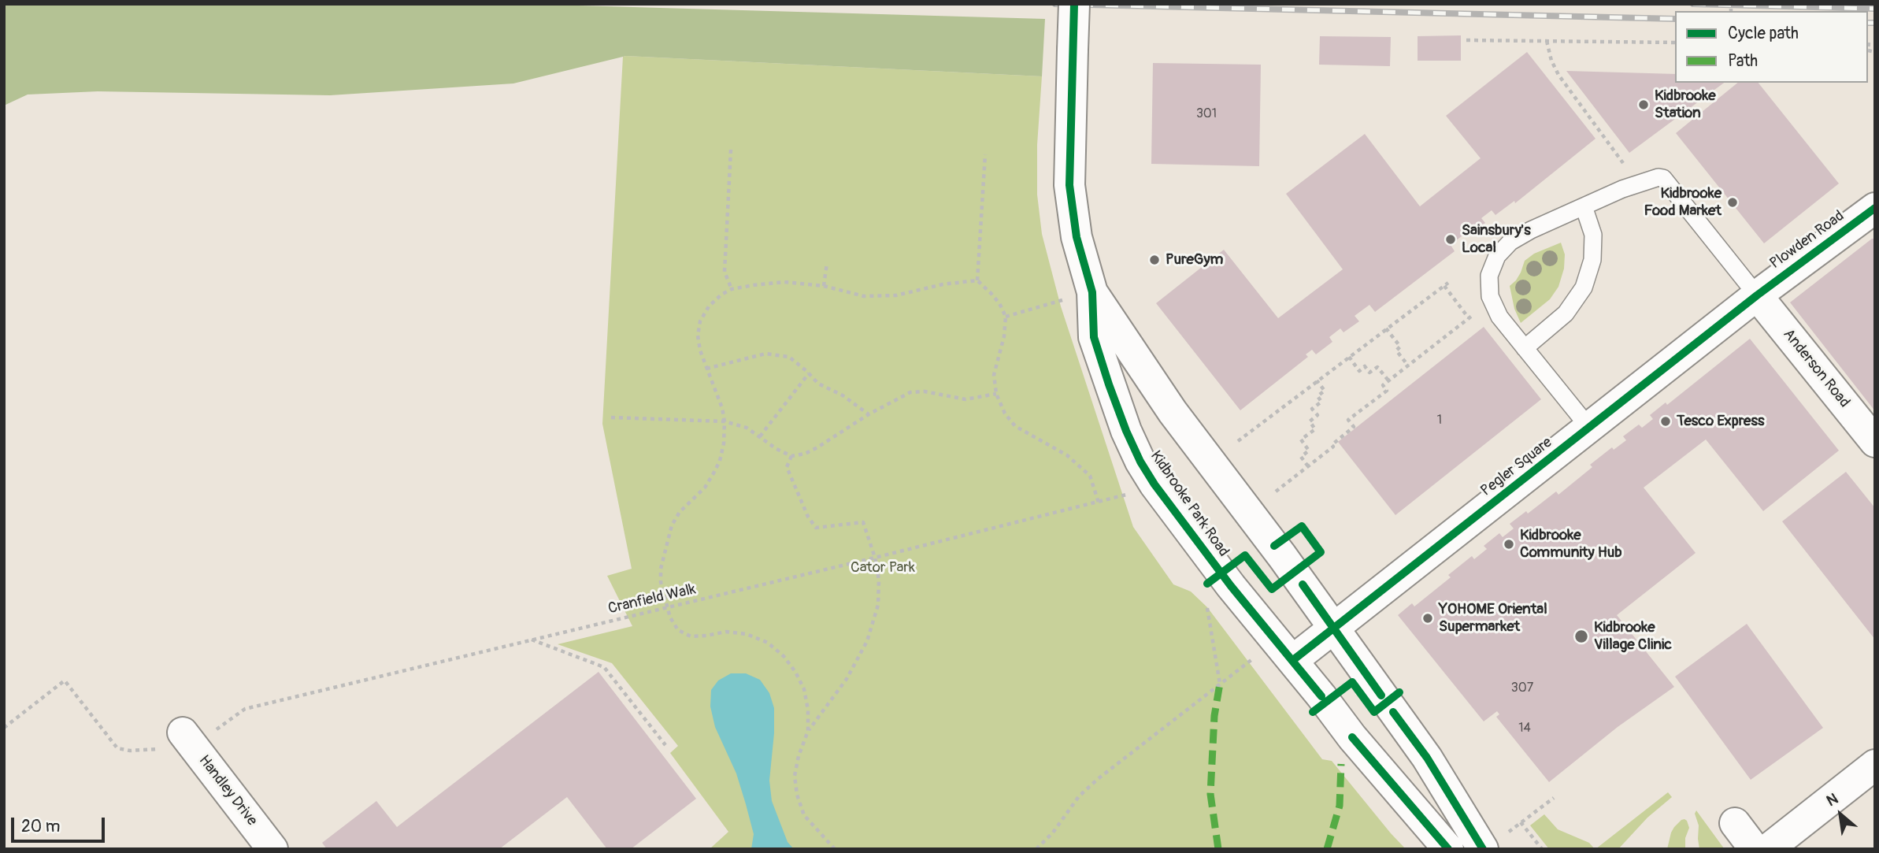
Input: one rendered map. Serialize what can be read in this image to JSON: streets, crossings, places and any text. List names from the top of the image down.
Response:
{
  "streets": {
    "main road": [
      "Plowden Road",
      "Anderson Road",
      "Pegler Square",
      "Kidbrooke Park Road",
      "Handley Drive"
    ],
    "path": ["Cranfield Walk"]
  },
  "crossings": [
    ["Plowden Road", "Anderson Road"],
    ["Plowden Road", "Pegler Square"],
    ["Anderson Road", "Pegler Square"],
    ["Pegler Square", "Kidbrooke Park Road"],
    ["Cranfield Walk", "Handley Drive"]
  ],
  "parks": ["Cator Park"],
  "places": [
    "Kidbrooke Station",
    "Kidbrooke Food Market",
    "Sainsbury's Local",
    "PureGym",
    "Tesco Express",
    "Kidbrooke Community Hub",
    "YOHOME Oriental Supermarket",
    "Kidbrooke Village Clinic"
  ],
  "house_numbers": [
    "301",
    "1",
    "307",
    "14"
  ],
  "legend": ["Cycle path", "Path"],
  "scale_bar": "20 m",
  "north": "top left"
}
